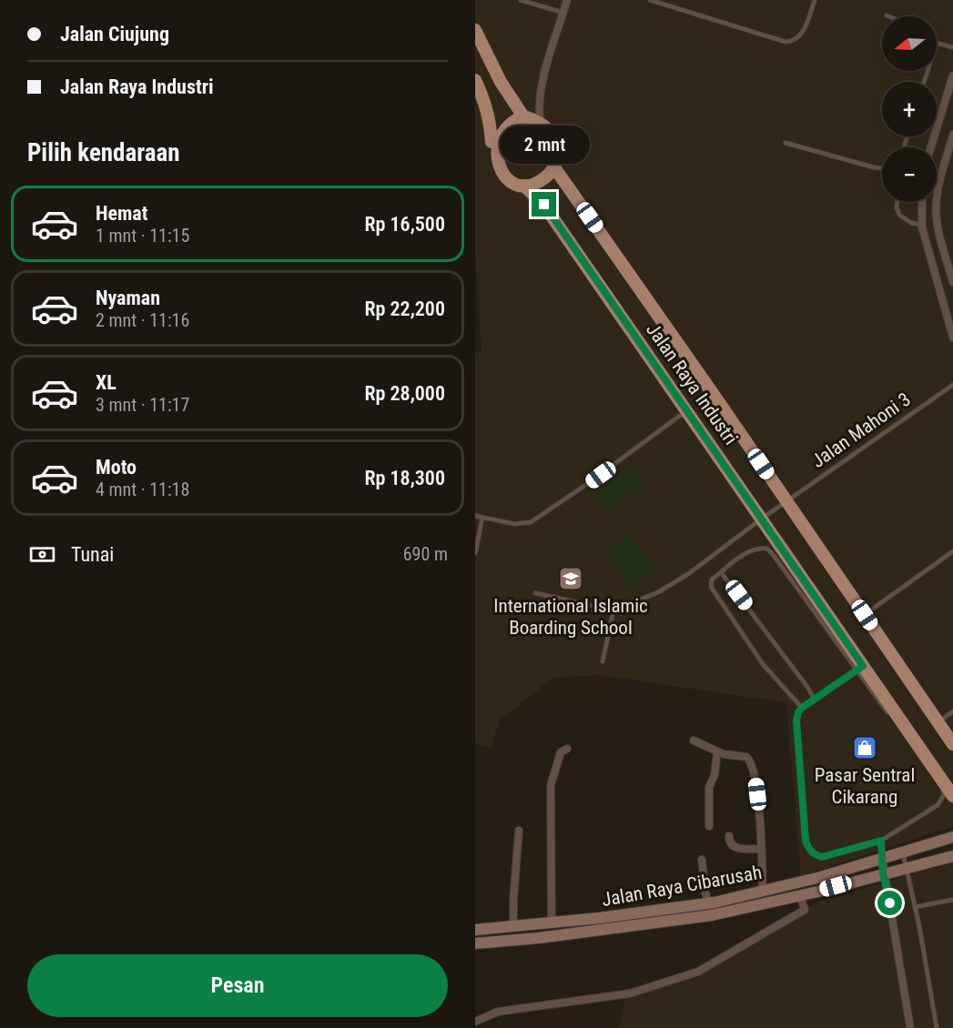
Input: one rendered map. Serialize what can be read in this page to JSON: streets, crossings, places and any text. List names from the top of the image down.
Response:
{
  "streets": {
    "main road": ["Jalan Raya Industri"],
    "street": ["Jalan Raya Cibarusah"],
    "lane": ["Jalan Mahoni 3"]
  },
  "crossings": [
    ["Jalan Raya Industri", "Jalan Mahoni 3"]
  ],
  "places": {
    "school or university": ["International Islamic Boarding School"],
    "shop": ["Pasar Sentral Cikarang"]
  },
  "north": "left",
  "page": {
    "banner": ["Jalan Ciujung", "Jalan Raya Industri"],
    "map_buttons": ["+", "−"],
    "heading": "Pilih kendaraan",
    "bubble": "2 mnt",
    "list": [
      {
        "name": "Hemat",
        "note": "1 mnt · 11:15",
        "value": "Rp 16,500"
      },
      {
        "name": "Nyaman",
        "note": "2 mnt · 11:16",
        "value": "Rp 22,200"
      },
      {
        "name": "XL",
        "note": "3 mnt · 11:17",
        "value": "Rp 28,000"
      },
      {
        "name": "Moto",
        "note": "4 mnt · 11:18",
        "value": "Rp 18,300"
      }
    ],
    "pay": ["Tunai", "690 m"],
    "buttons": "Pesan"
  }
}
